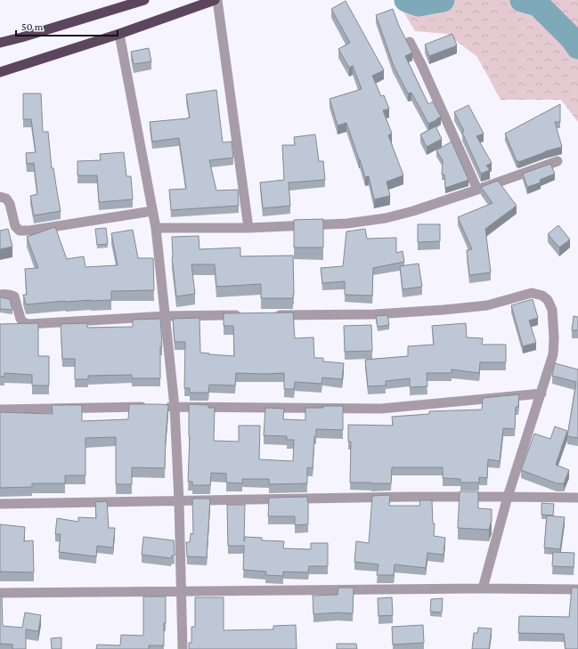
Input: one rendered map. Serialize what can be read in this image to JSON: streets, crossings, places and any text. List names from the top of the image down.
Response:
{
  "scale_bar": "50 m"
}
